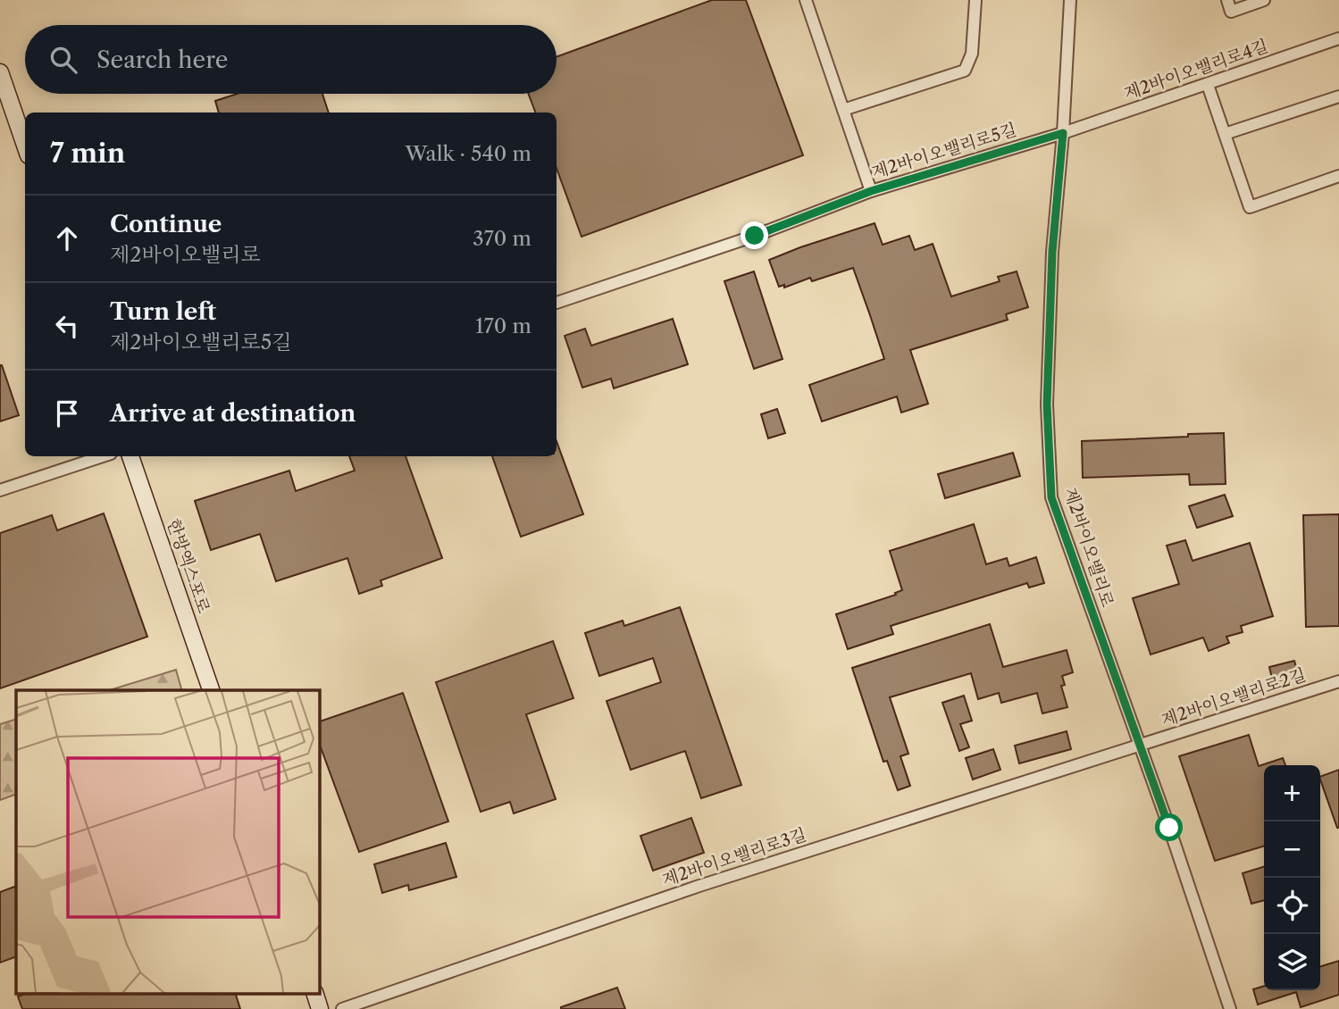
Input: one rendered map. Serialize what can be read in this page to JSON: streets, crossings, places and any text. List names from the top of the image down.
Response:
{
  "streets": {
    "street": [
      "제2바이오밸리로4길",
      "제2바이오밸리로5길",
      "제2바이오밸리로",
      "한방엑스포로",
      "제2바이오밸리로2길",
      "제2바이오밸리로3길"
    ]
  },
  "crossings": [
    ["제2바이오밸리로4길", "제2바이오밸리로5길"],
    ["제2바이오밸리로4길", "제2바이오밸리로"],
    ["제2바이오밸리로5길", "제2바이오밸리로"],
    ["제2바이오밸리로", "제2바이오밸리로2길"],
    ["제2바이오밸리로", "제2바이오밸리로3길"],
    ["제2바이오밸리로2길", "제2바이오밸리로3길"]
  ],
  "page": {
    "search": "Search here",
    "heading": ["7 min", "Walk · 540 m"],
    "list": [
      ["Continue", "제2바이오밸리로", "370 m"],
      ["Turn left", "제2바이오밸리로5길", "170 m"],
      "Arrive at destination"
    ],
    "map_buttons": ["+", "−"]
  }
}
